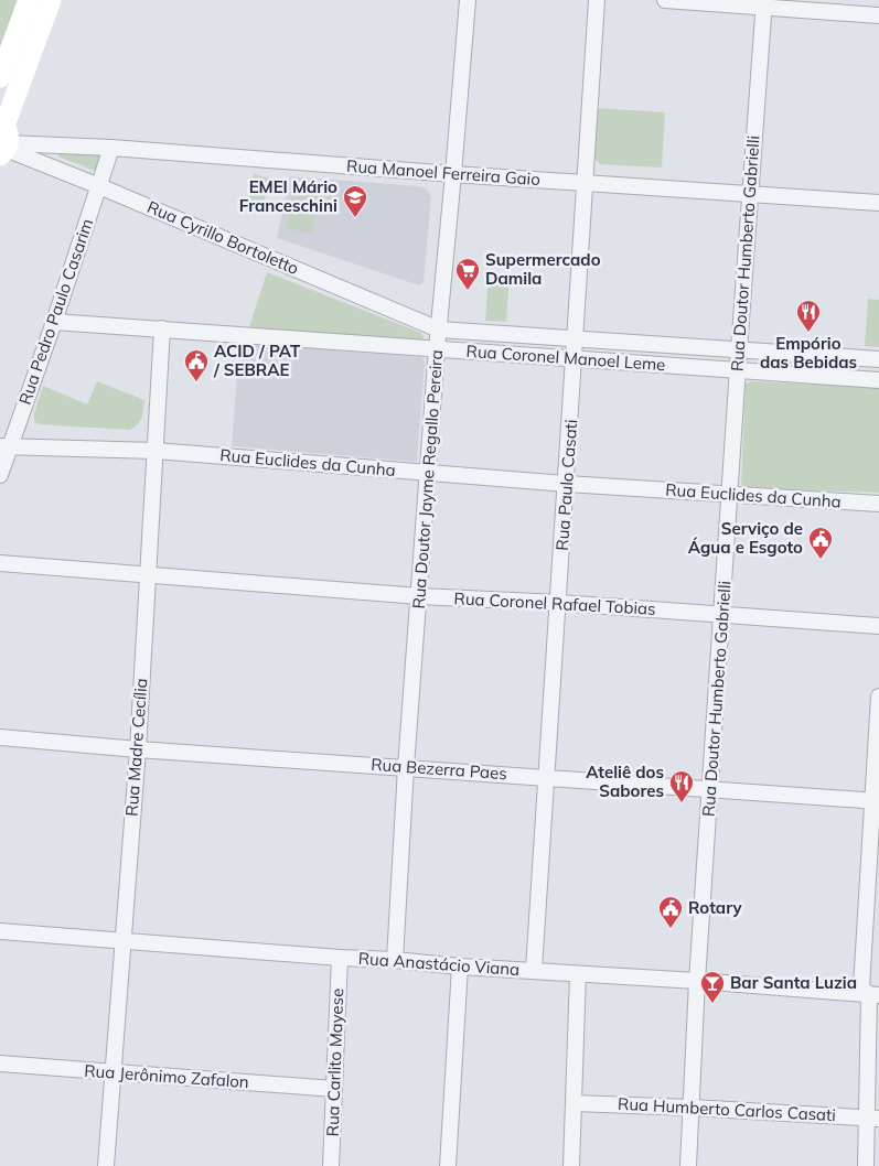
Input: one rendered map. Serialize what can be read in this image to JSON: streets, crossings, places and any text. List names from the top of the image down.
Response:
{
  "streets": {
    "street": [
      "Rua Manoel Ferreira Gaio",
      "Rua Cyrillo Bortoletto",
      "Rua Doutor Humberto Gabrielli",
      "Rua Pedro Paulo Casarim",
      "Rua Coronel Manoel Leme",
      "Rua Euclides da Cunha",
      "Rua Doutor Jayme Regallo Pereira",
      "Rua Paulo Casati",
      "Rua Coronel Rafael Tobias",
      "Rua Madre Cecília",
      "Rua Bezerra Paes",
      "Rua Anastácio Viana",
      "Rua Carlito Mayese",
      "Rua Jerônimo Zafalon",
      "Rua Humberto Carlos Casati"
    ]
  },
  "crossings": [
    ["Rua Manoel Ferreira Gaio", "Rua Cyrillo Bortoletto"],
    ["Rua Manoel Ferreira Gaio", "Rua Doutor Humberto Gabrielli"],
    ["Rua Manoel Ferreira Gaio", "Rua Pedro Paulo Casarim"],
    ["Rua Manoel Ferreira Gaio", "Rua Doutor Jayme Regallo Pereira"],
    ["Rua Manoel Ferreira Gaio", "Rua Paulo Casati"],
    ["Rua Cyrillo Bortoletto", "Rua Pedro Paulo Casarim"],
    ["Rua Cyrillo Bortoletto", "Rua Coronel Manoel Leme"],
    ["Rua Cyrillo Bortoletto", "Rua Doutor Jayme Regallo Pereira"],
    ["Rua Doutor Humberto Gabrielli", "Rua Coronel Manoel Leme"],
    ["Rua Doutor Humberto Gabrielli", "Rua Euclides da Cunha"],
    ["Rua Doutor Humberto Gabrielli", "Rua Coronel Rafael Tobias"],
    ["Rua Doutor Humberto Gabrielli", "Rua Bezerra Paes"],
    ["Rua Doutor Humberto Gabrielli", "Rua Anastácio Viana"],
    ["Rua Doutor Humberto Gabrielli", "Rua Humberto Carlos Casati"],
    ["Rua Pedro Paulo Casarim", "Rua Coronel Manoel Leme"],
    ["Rua Pedro Paulo Casarim", "Rua Euclides da Cunha"],
    ["Rua Coronel Manoel Leme", "Rua Doutor Jayme Regallo Pereira"],
    ["Rua Coronel Manoel Leme", "Rua Paulo Casati"],
    ["Rua Coronel Manoel Leme", "Rua Madre Cecília"],
    ["Rua Euclides da Cunha", "Rua Doutor Jayme Regallo Pereira"],
    ["Rua Euclides da Cunha", "Rua Paulo Casati"],
    ["Rua Euclides da Cunha", "Rua Madre Cecília"],
    ["Rua Doutor Jayme Regallo Pereira", "Rua Coronel Rafael Tobias"],
    ["Rua Doutor Jayme Regallo Pereira", "Rua Bezerra Paes"],
    ["Rua Doutor Jayme Regallo Pereira", "Rua Anastácio Viana"],
    ["Rua Paulo Casati", "Rua Coronel Rafael Tobias"],
    ["Rua Paulo Casati", "Rua Bezerra Paes"],
    ["Rua Paulo Casati", "Rua Anastácio Viana"],
    ["Rua Coronel Rafael Tobias", "Rua Madre Cecília"],
    ["Rua Madre Cecília", "Rua Bezerra Paes"],
    ["Rua Madre Cecília", "Rua Anastácio Viana"],
    ["Rua Madre Cecília", "Rua Jerônimo Zafalon"],
    ["Rua Anastácio Viana", "Rua Carlito Mayese"],
    ["Rua Carlito Mayese", "Rua Jerônimo Zafalon"]
  ],
  "places": {
    "school or university": ["EMEI Mário Franceschini"],
    "supermarket": ["Supermercado Damila"],
    "restaurant": ["Empório das Bebidas", "Ateliê dos Sabores"],
    "public building": ["ACID / PAT / SEBRAE", "Serviço de Água e Esgoto", "Rotary"],
    "bar": ["Bar Santa Luzia"]
  }
}
